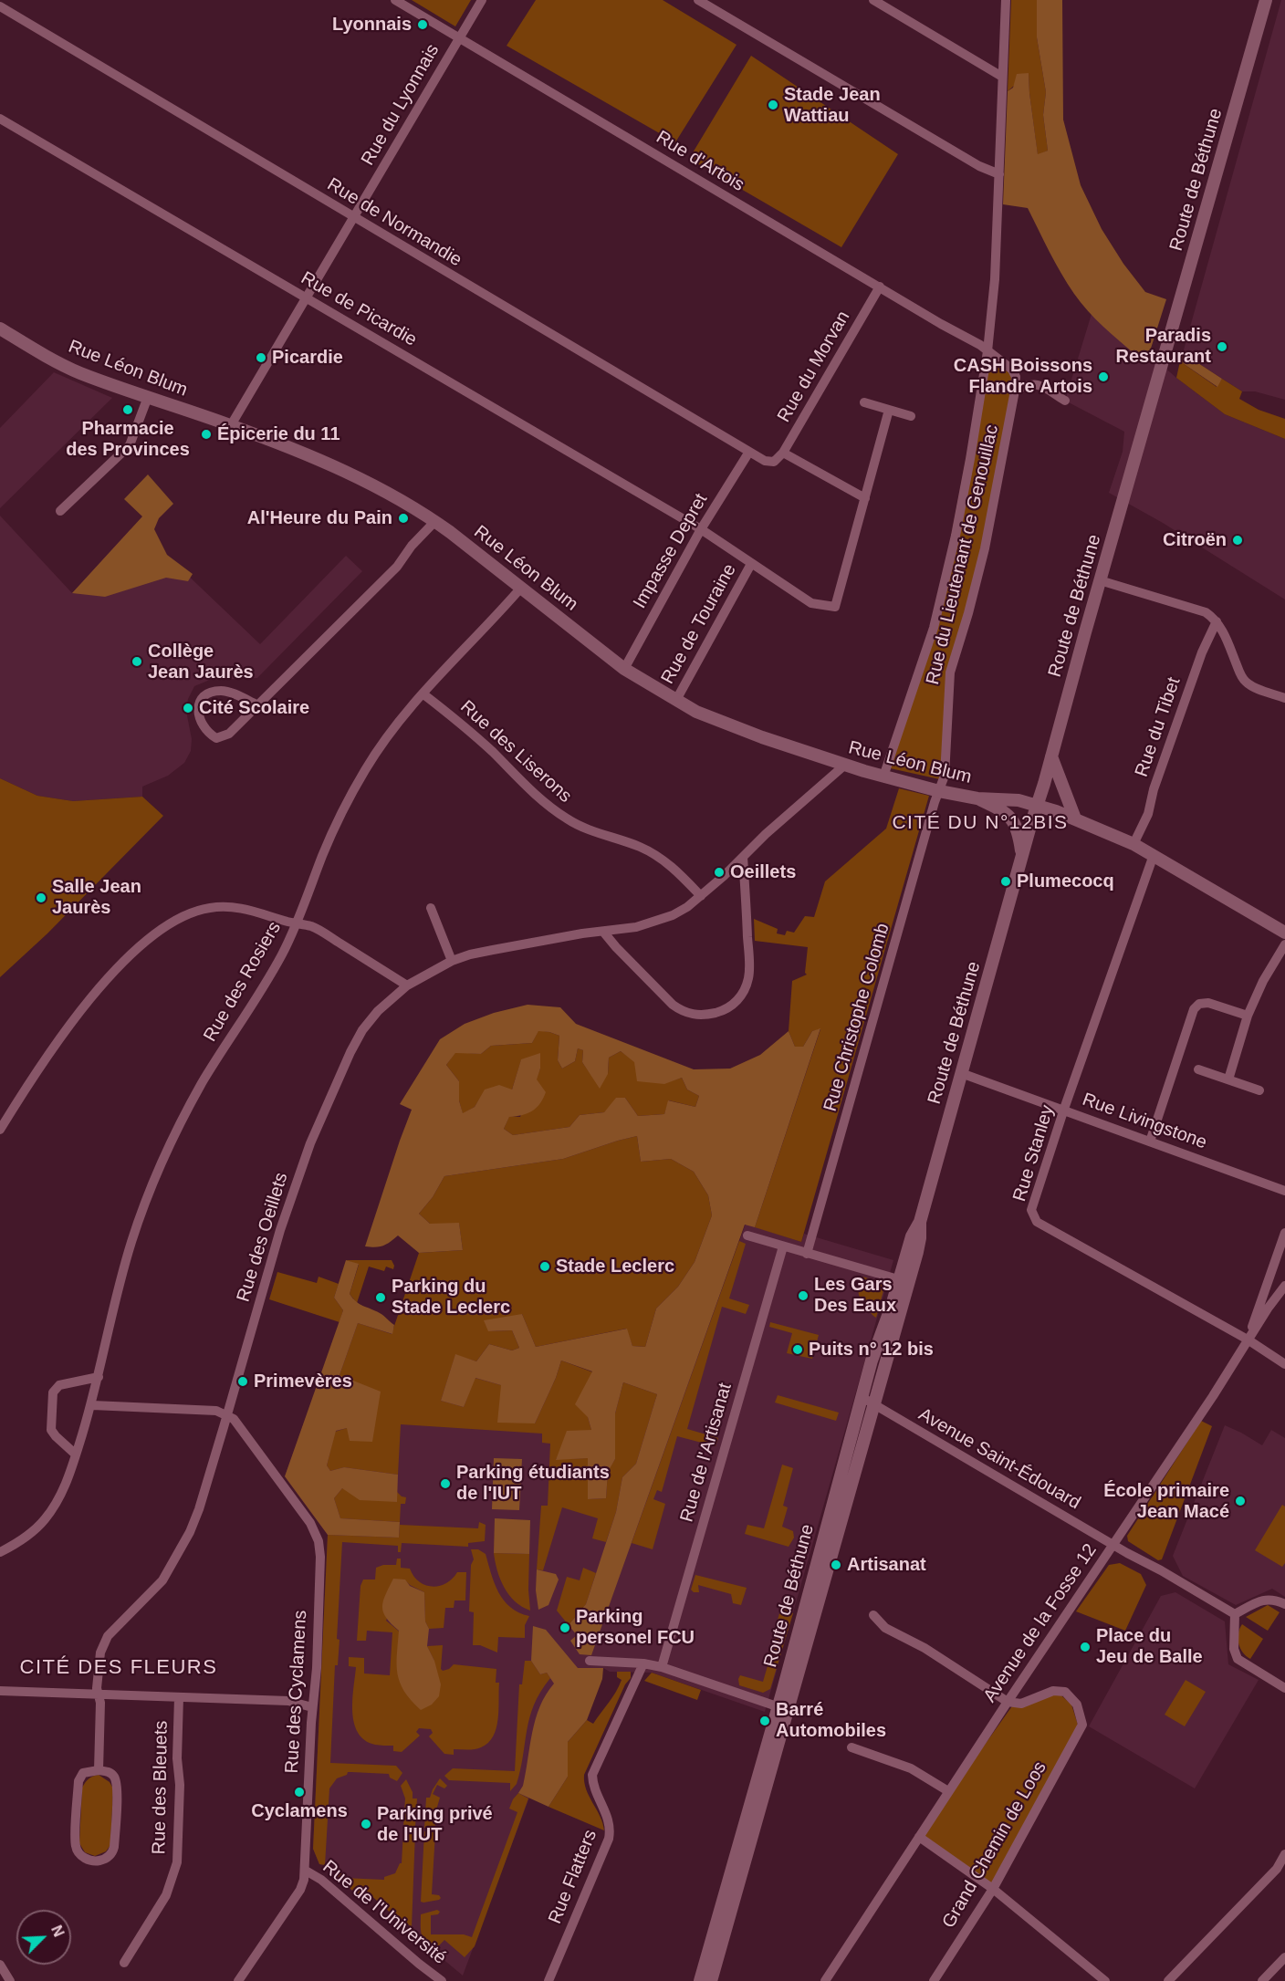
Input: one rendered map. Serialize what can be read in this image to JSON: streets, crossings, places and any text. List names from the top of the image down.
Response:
{
  "streets": {
    "main road": ["Route de Béthune", "Rue Léon Blum"],
    "street": [
      "Rue du Lyonnais",
      "Rue d'Artois",
      "Rue de Normandie",
      "Rue de Picardie",
      "Rue du Morvan",
      "Impasse Depret",
      "Rue du Lieutenant de Genouillac",
      "Rue de Touraine",
      "Rue du Tibet",
      "Rue des Liserons",
      "Rue des Rosiers",
      "Rue Christophe Colomb",
      "Rue Livingstone",
      "Rue Stanley",
      "Rue des Oeillets",
      "Rue de l'Artisanat",
      "Avenue Saint-Édouard",
      "Avenue de la Fosse 12",
      "Rue des Cyclamens",
      "Rue des Bleuets",
      "Grand Chemin de Loos",
      "Rue Flatters",
      "Rue de l'Université"
    ]
  },
  "crossings": [
    ["Rue du Lyonnais", "Rue d'Artois"],
    ["Rue du Lyonnais", "Rue de Normandie"],
    ["Rue du Lyonnais", "Rue de Picardie"],
    ["Rue du Lyonnais", "Rue Léon Blum"],
    ["Rue d'Artois", "Rue du Morvan"],
    ["Rue d'Artois", "Rue du Lieutenant de Genouillac"],
    ["Route de Béthune", "Rue Léon Blum"],
    ["Route de Béthune", "Rue Livingstone"],
    ["Route de Béthune", "Avenue Saint-Édouard"],
    ["Rue de Normandie", "Rue du Morvan"],
    ["Rue de Normandie", "Impasse Depret"],
    ["Rue de Picardie", "Impasse Depret"],
    ["Rue de Picardie", "Rue de Touraine"],
    ["Rue Léon Blum", "Impasse Depret"],
    ["Rue Léon Blum", "Rue du Lieutenant de Genouillac"],
    ["Rue Léon Blum", "Rue de Touraine"],
    ["Rue Léon Blum", "Rue du Tibet"],
    ["Rue Léon Blum", "Rue des Rosiers"],
    ["Rue Léon Blum", "Rue Christophe Colomb"],
    ["Rue Léon Blum", "Rue Stanley"],
    ["Rue Léon Blum", "Rue des Oeillets"],
    ["Impasse Depret", "Rue de Touraine"],
    ["Rue du Lieutenant de Genouillac", "Rue Christophe Colomb"],
    ["Rue des Liserons", "Rue des Rosiers"],
    ["Rue des Liserons", "Rue des Oeillets"],
    ["Rue Livingstone", "Rue Stanley"],
    ["Rue Stanley", "Avenue de la Fosse 12"],
    ["Rue des Oeillets", "Rue des Cyclamens"],
    ["Avenue Saint-Édouard", "Avenue de la Fosse 12"],
    ["Avenue de la Fosse 12", "Grand Chemin de Loos"],
    ["Rue des Cyclamens", "Rue de l'Université"]
  ],
  "districts": ["CITÉ DU N°12BIS", "CITÉ DES FLEURS"],
  "places": [
    "Lyonnais",
    "Stade Jean Wattiau",
    "Paradis Restaurant",
    "Picardie",
    "CASH Boissons Flandre Artois",
    "Pharmacie des Provinces",
    "Épicerie du 11",
    "Al'Heure du Pain",
    "Citroën",
    "Collège Jean Jaurès",
    "Cité Scolaire",
    "Oeillets",
    "Plumecocq",
    "Salle Jean Jaurès",
    "Stade Leclerc",
    "Les Gars Des Eaux",
    "Parking du Stade Leclerc",
    "Puits n° 12 bis",
    "Primevères",
    "Parking étudiants de l'IUT",
    "École primaire Jean Macé",
    "Artisanat",
    "Parking personel FCU",
    "Place du Jeu de Balle",
    "Barré Automobiles",
    "Cyclamens",
    "Parking privé de l'IUT"
  ],
  "north": "top right"
}
